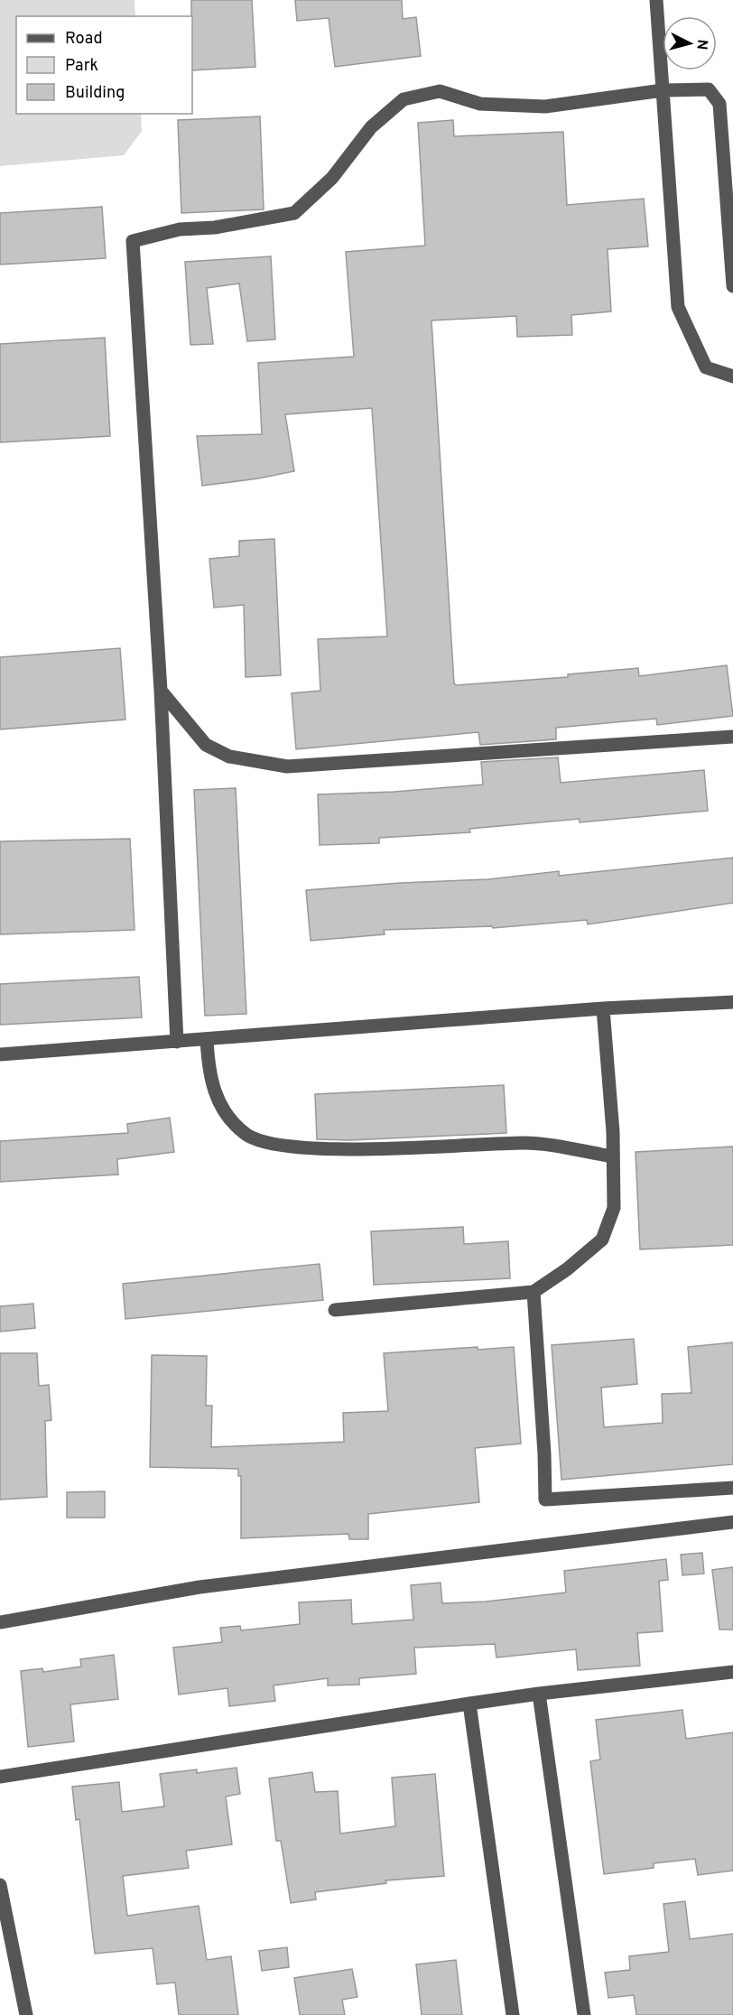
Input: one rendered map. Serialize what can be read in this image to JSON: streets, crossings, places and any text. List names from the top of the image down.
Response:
{
  "legend": ["Road", "Park", "Building"],
  "north": "right"
}
